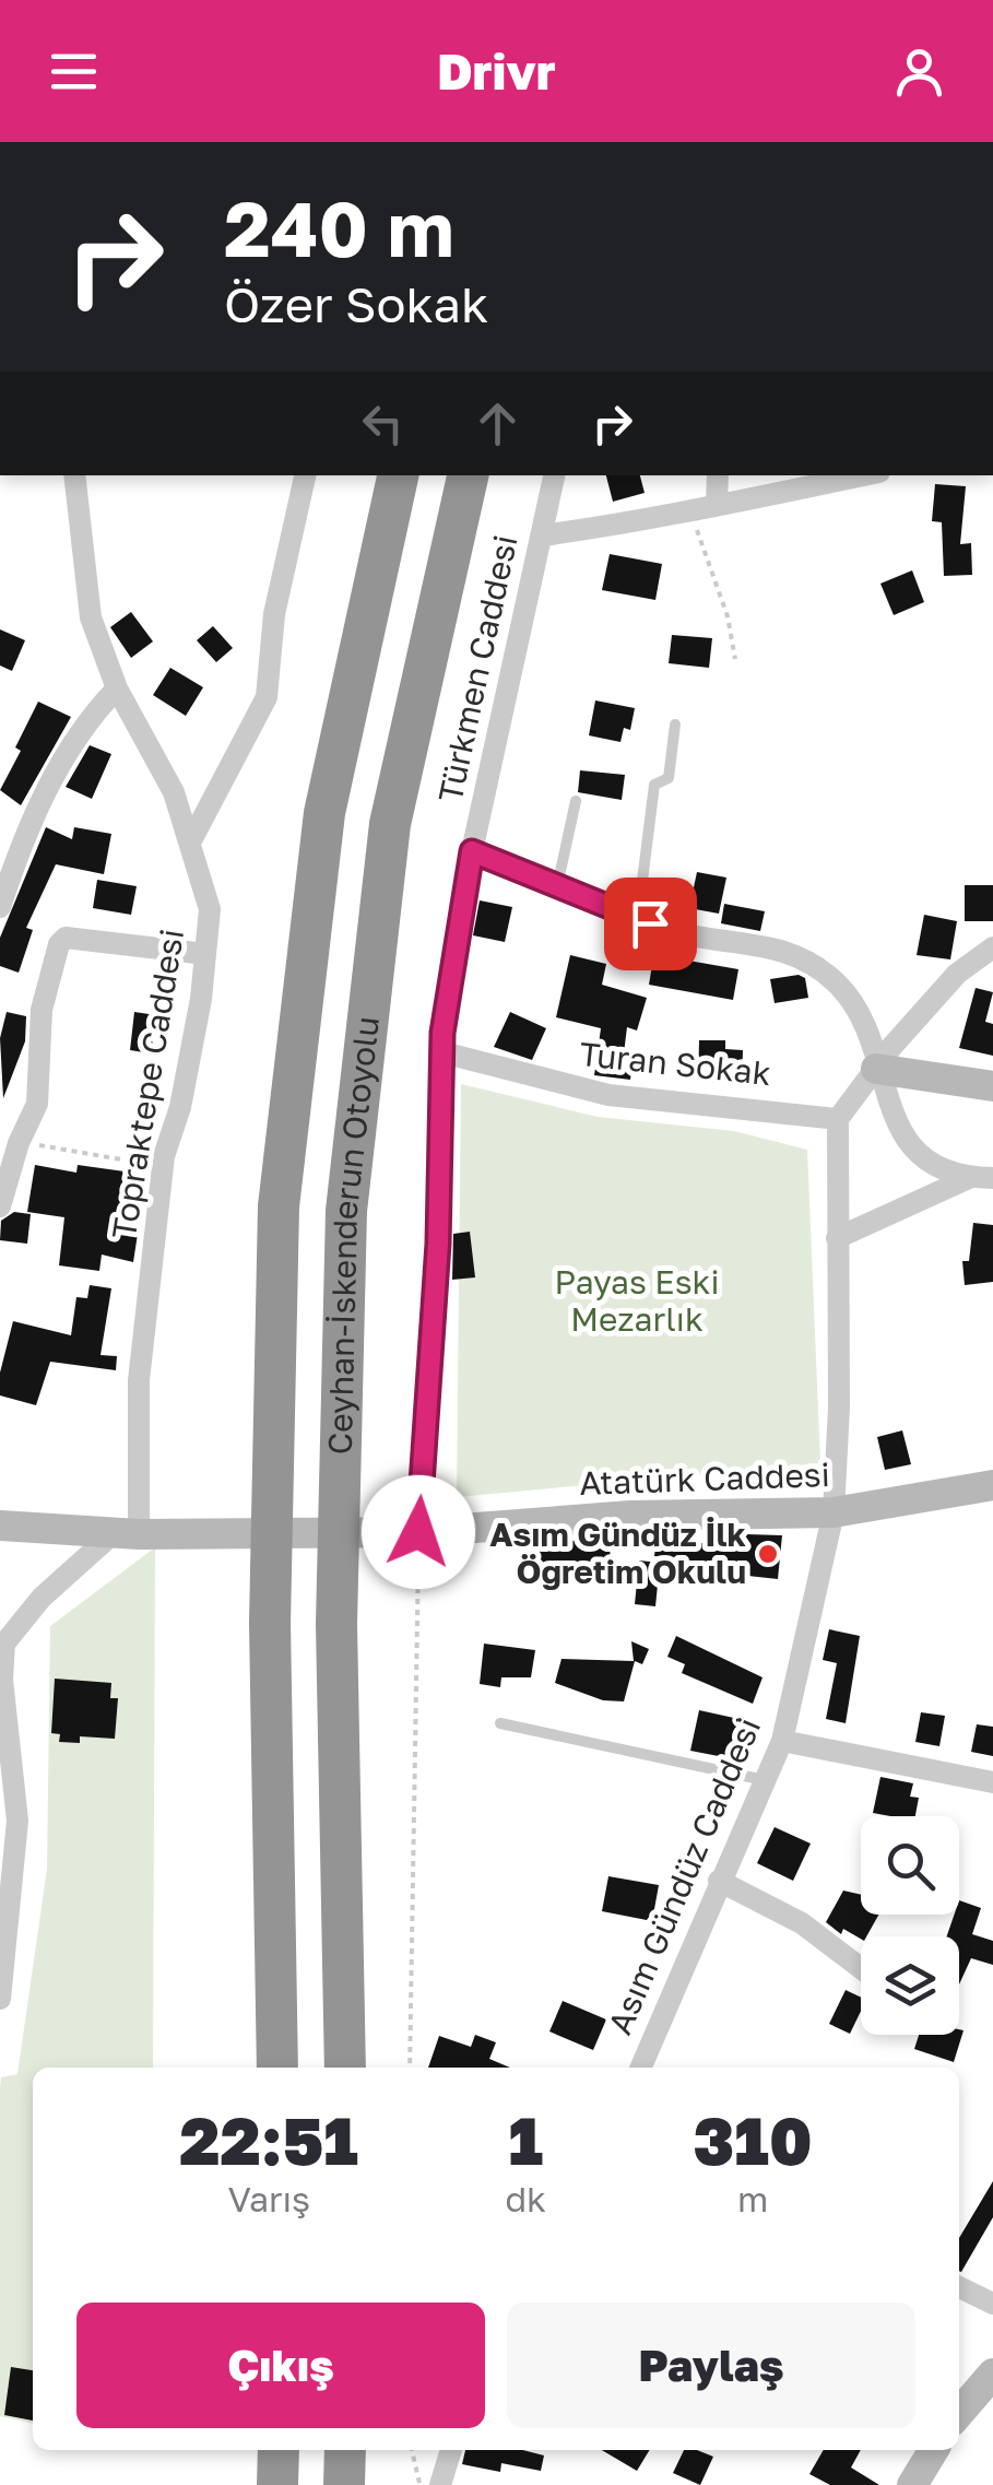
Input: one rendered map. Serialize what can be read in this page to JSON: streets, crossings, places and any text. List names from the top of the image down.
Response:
{
  "streets": {
    "highway": ["Ceyhan-İskenderun Otoyolu"],
    "street": [
      "Türkmen Caddesi",
      "Turan Sokak",
      "Topraktepe Caddesi",
      "Atatürk Caddesi",
      "Asım Gündüz Caddesi"
    ]
  },
  "crossings": [
    ["Türkmen Caddesi", "Turan Sokak"],
    ["Türkmen Caddesi", "Atatürk Caddesi"],
    ["Turan Sokak", "Asım Gündüz Caddesi"],
    ["Topraktepe Caddesi", "Atatürk Caddesi"],
    ["Atatürk Caddesi", "Asım Gündüz Caddesi"]
  ],
  "parks": ["Payas Eski Mezarlık"],
  "places": ["Asım Gündüz İlk Öğretim Okulu"],
  "page": {
    "header": "Drivr",
    "turn": ["240 m", "Özer Sokak"],
    "eta": [
      "22:51",
      "Varış",
      "1",
      "dk",
      "310",
      "m"
    ],
    "buttons": ["Çıkış", "Paylaş"]
  }
}
